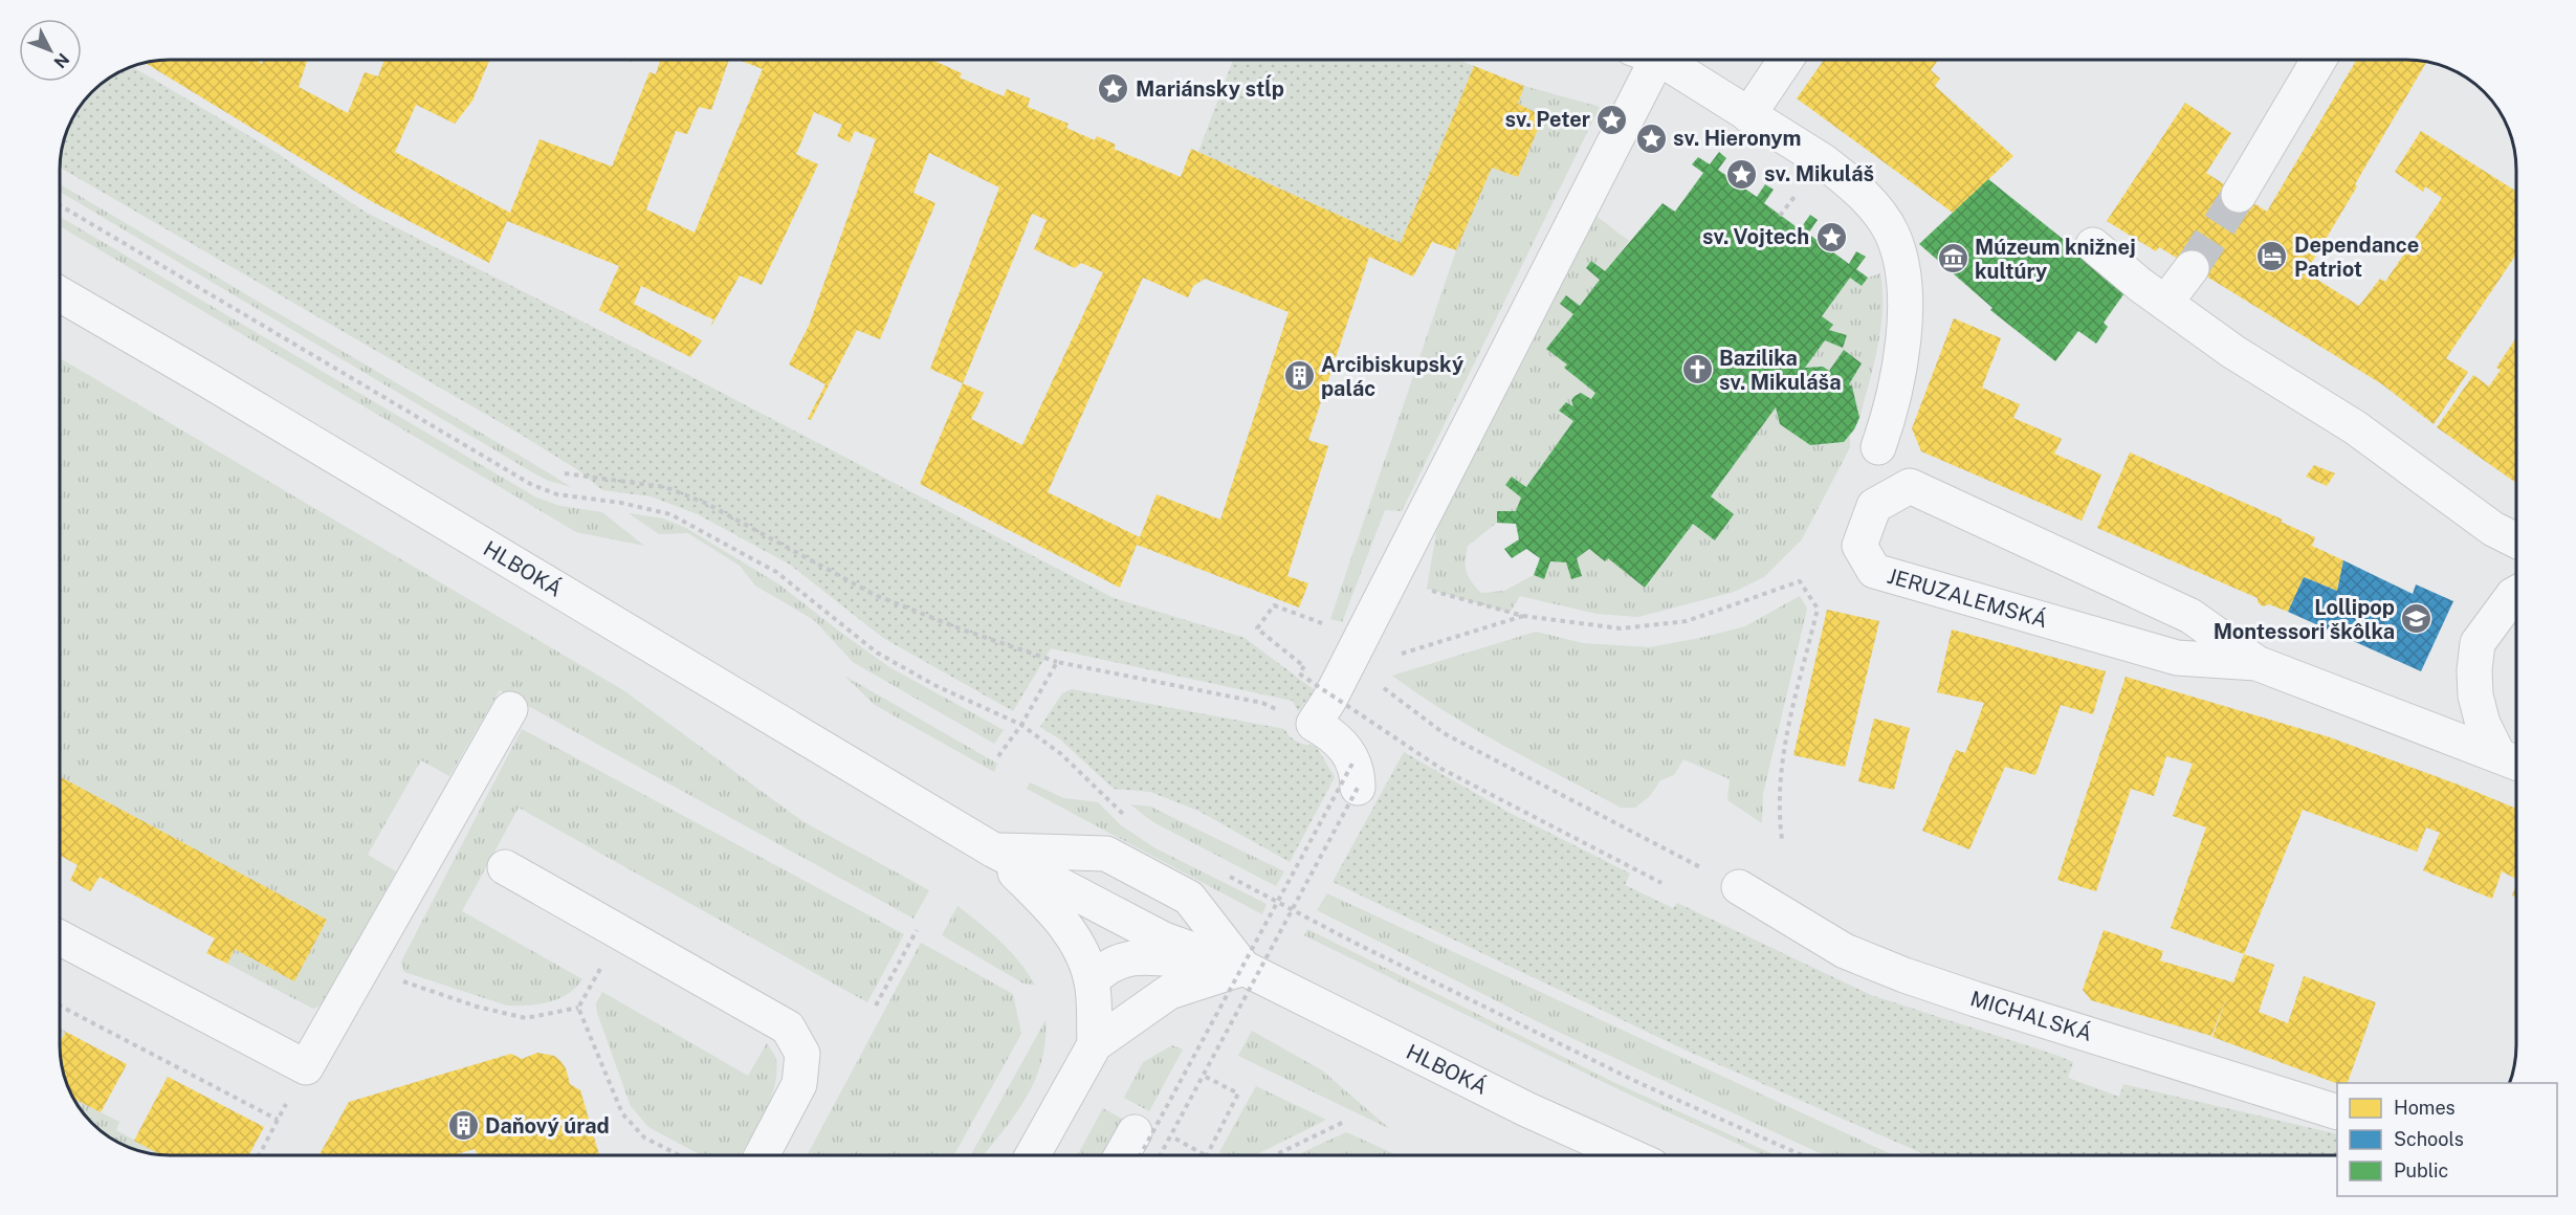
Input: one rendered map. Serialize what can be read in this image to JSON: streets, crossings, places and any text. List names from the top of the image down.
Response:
{
  "streets": {
    "street": ["HLBOKÁ", "JERUZALEMSKÁ", "MICHALSKÁ"]
  },
  "places": {
    "place": [
      "Mariánsky stĺp",
      "sv. Peter",
      "sv. Hieronym",
      "sv. Mikuláš",
      "sv. Vojtech"
    ],
    "hotel": ["Dependance Patriot"],
    "museum": ["Múzeum knižnej kultúry"],
    "church": ["Bazilika sv. Mikuláša"],
    "building": ["Arcibiskupský palác", "Daňový úrad"],
    "school or university": ["Lollipop Montessori škôlka"]
  },
  "legend": ["Homes", "Schools", "Public"],
  "north": "bottom right"
}
